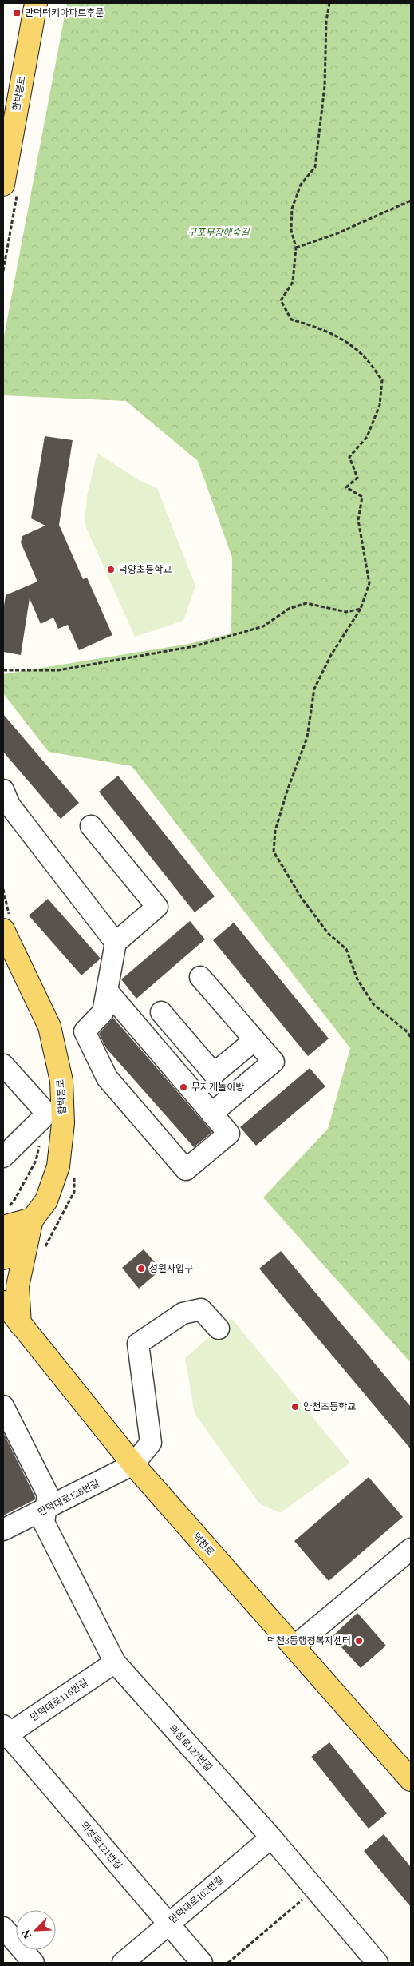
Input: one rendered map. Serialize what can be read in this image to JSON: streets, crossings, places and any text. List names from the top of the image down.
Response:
{
  "streets": {
    "main road": ["함박봉로", "덕천로"],
    "street": [
      "만덕대로128번길",
      "만덕대로116번길",
      "의성로127번길",
      "의성로121번길",
      "만덕대로102번길"
    ]
  },
  "crossings": [
    ["만덕대로128번길", "덕천로"],
    ["만덕대로128번길", "의성로127번길"],
    ["만덕대로116번길", "의성로127번길"],
    ["만덕대로116번길", "의성로121번길"],
    ["의성로127번길", "만덕대로102번길"],
    ["의성로121번길", "만덕대로102번길"]
  ],
  "parks": ["구포무장애숲길"],
  "places": {
    "transit": ["만덕럭키아파트후문"],
    "other": [
      "덕양초등학교",
      "무지개놀이방",
      "성원사입구",
      "양천초등학교",
      "덕천3동행정복지센터"
    ]
  },
  "north": "bottom left"
}
